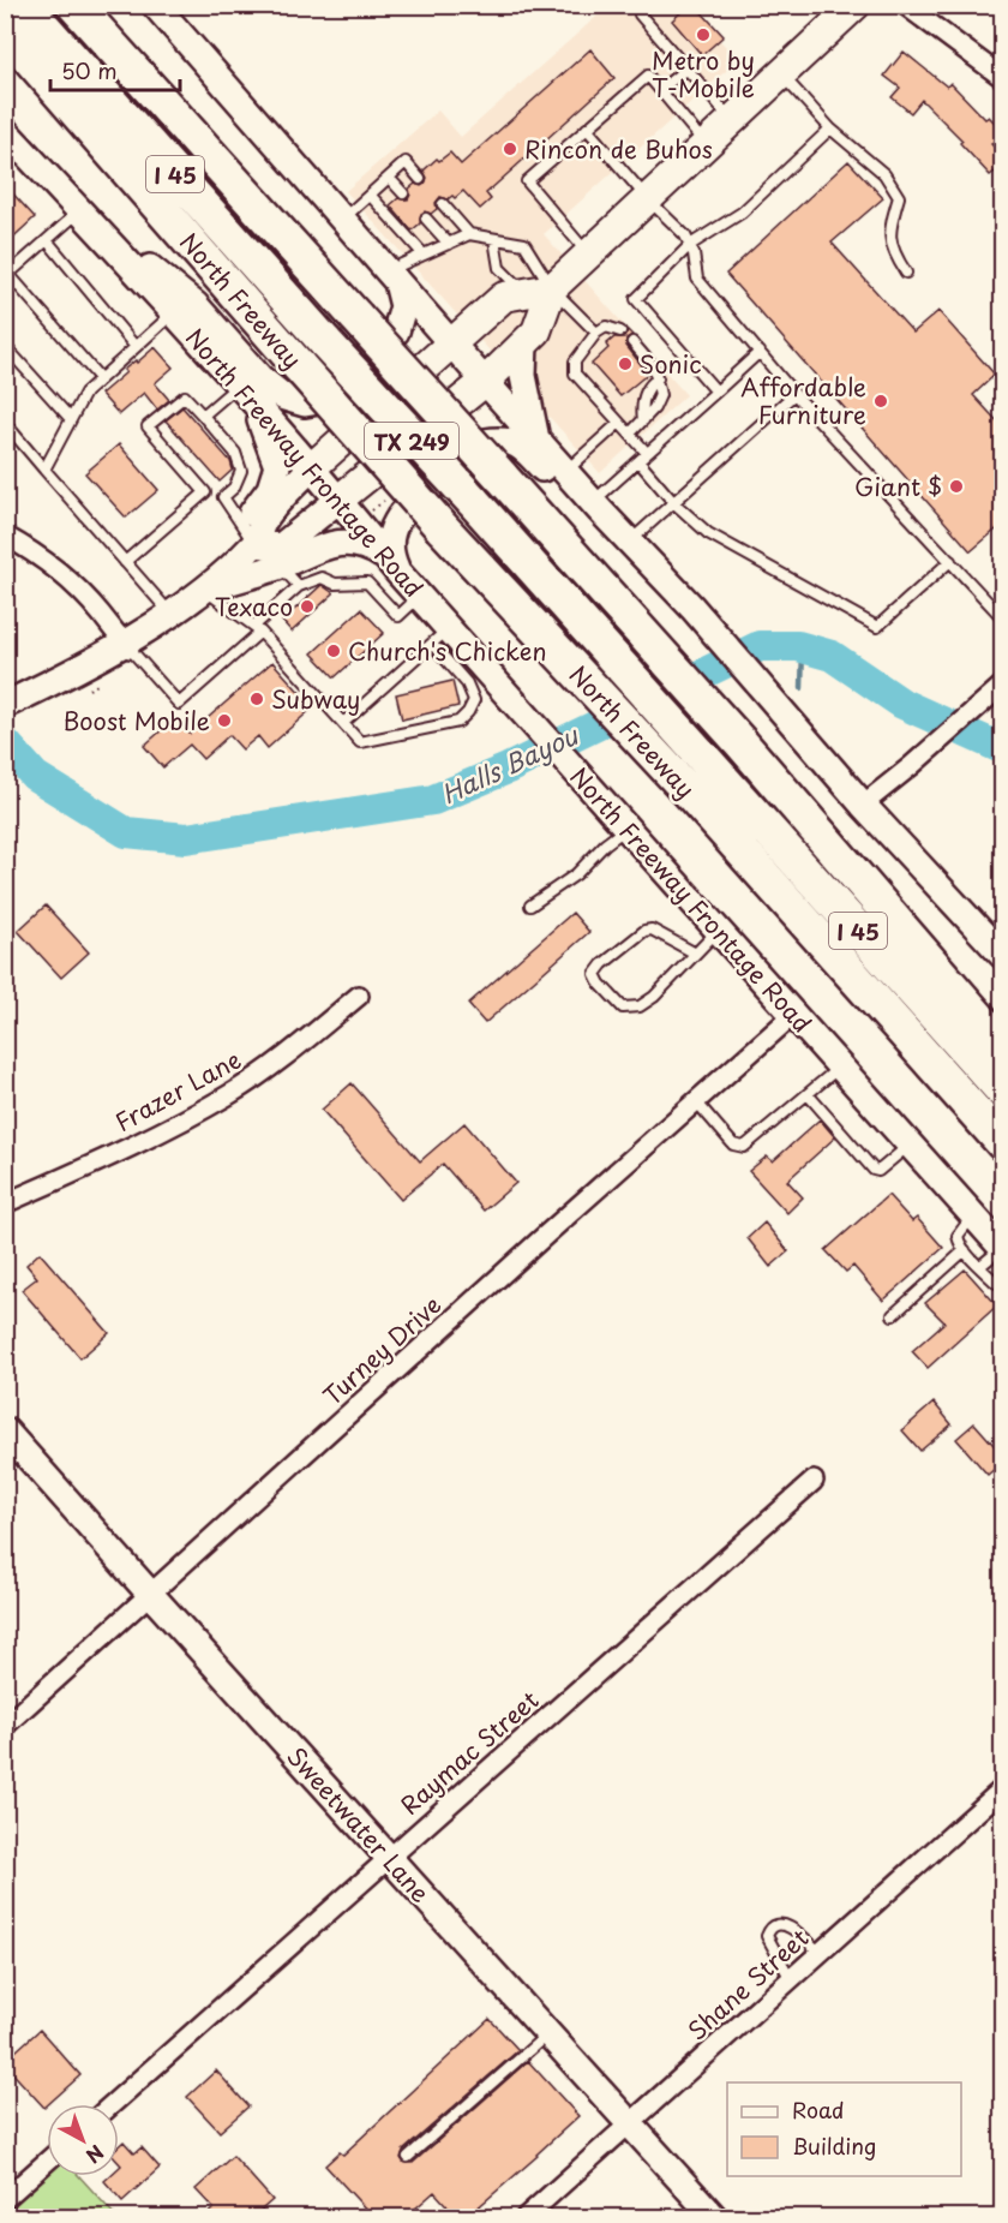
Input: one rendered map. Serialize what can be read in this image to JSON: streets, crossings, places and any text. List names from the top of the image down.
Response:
{
  "streets": {
    "highway": ["I 45", "North Freeway"],
    "main road": ["TX 249", "North Freeway Frontage Road", "Sweetwater Lane"],
    "street": [
      "Frazer Lane",
      "Turney Drive",
      "Raymac Street",
      "Shane Street"
    ]
  },
  "crossings": [
    ["TX 249", "North Freeway Frontage Road"],
    ["North Freeway Frontage Road", "Turney Drive"],
    ["Turney Drive", "Sweetwater Lane"],
    ["Raymac Street", "Sweetwater Lane"],
    ["Sweetwater Lane", "Shane Street"]
  ],
  "water": ["Halls Bayou"],
  "places": [
    "Metro by T-Mobile",
    "Rincon de Buhos",
    "Sonic",
    "Affordable Furniture",
    "Giant $",
    "Texaco",
    "Church's Chicken",
    "Subway",
    "Boost Mobile"
  ],
  "legend": ["Road", "Building"],
  "scale_bar": "50 m",
  "north": "bottom right"
}
